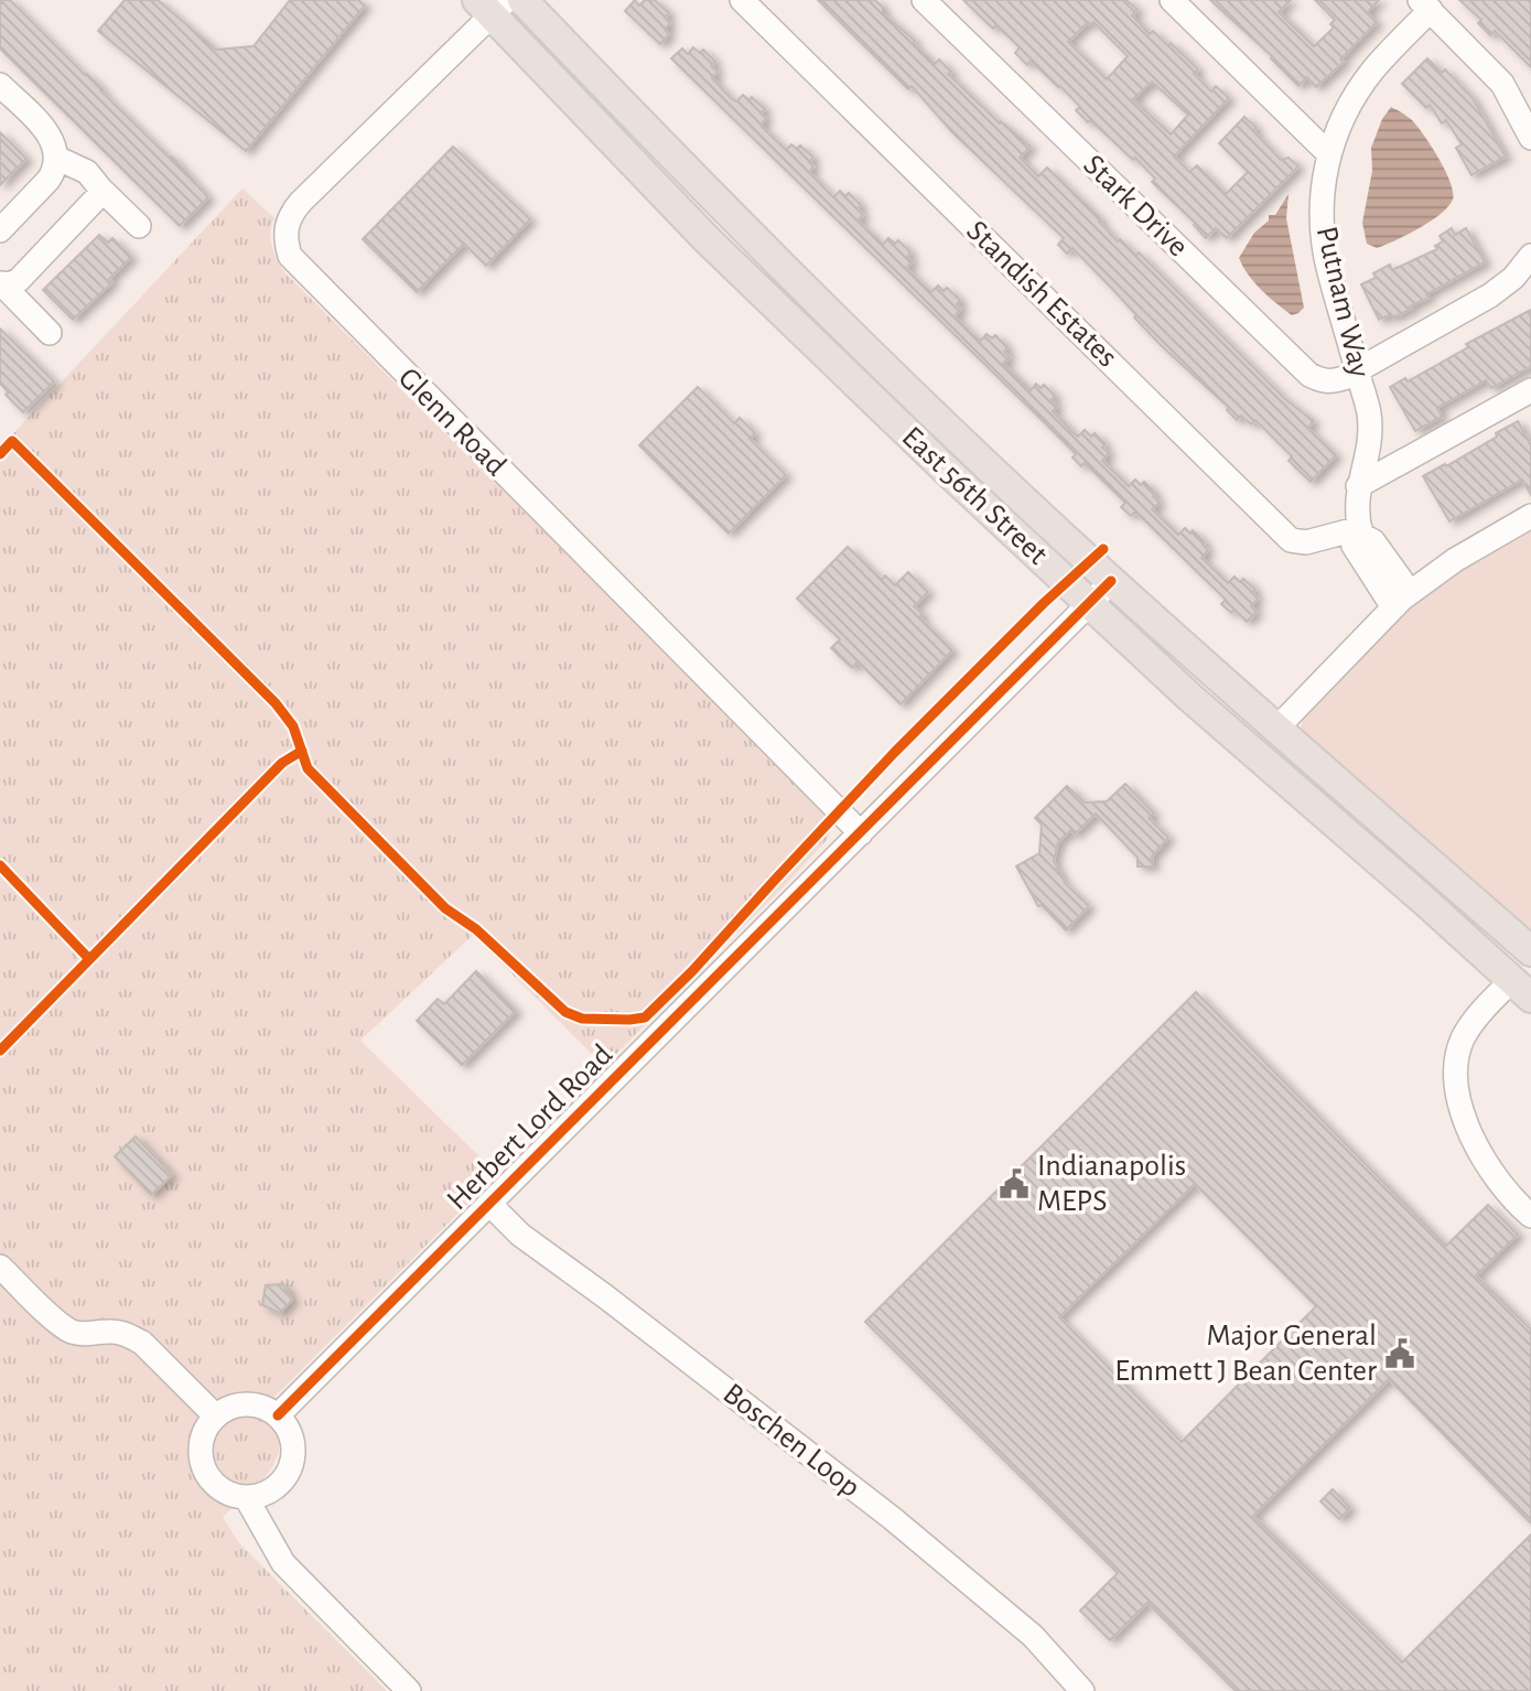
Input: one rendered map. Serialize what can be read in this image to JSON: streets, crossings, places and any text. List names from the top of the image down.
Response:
{
  "streets": {
    "main road": ["East 56th Street"],
    "street": [
      "Stark Drive",
      "Standish Estates",
      "Putnam Way",
      "Glenn Road",
      "Herbert Lord Road",
      "Boschen Loop"
    ]
  },
  "crossings": [
    ["Stark Drive", "Putnam Way"],
    ["Standish Estates", "Putnam Way"],
    ["Glenn Road", "East 56th Street"],
    ["Glenn Road", "Herbert Lord Road"],
    ["East 56th Street", "Herbert Lord Road"],
    ["Herbert Lord Road", "Boschen Loop"]
  ],
  "places": {
    "public building": ["Indianapolis MEPS", "Major General Emmett J Bean Center"]
  }
}
